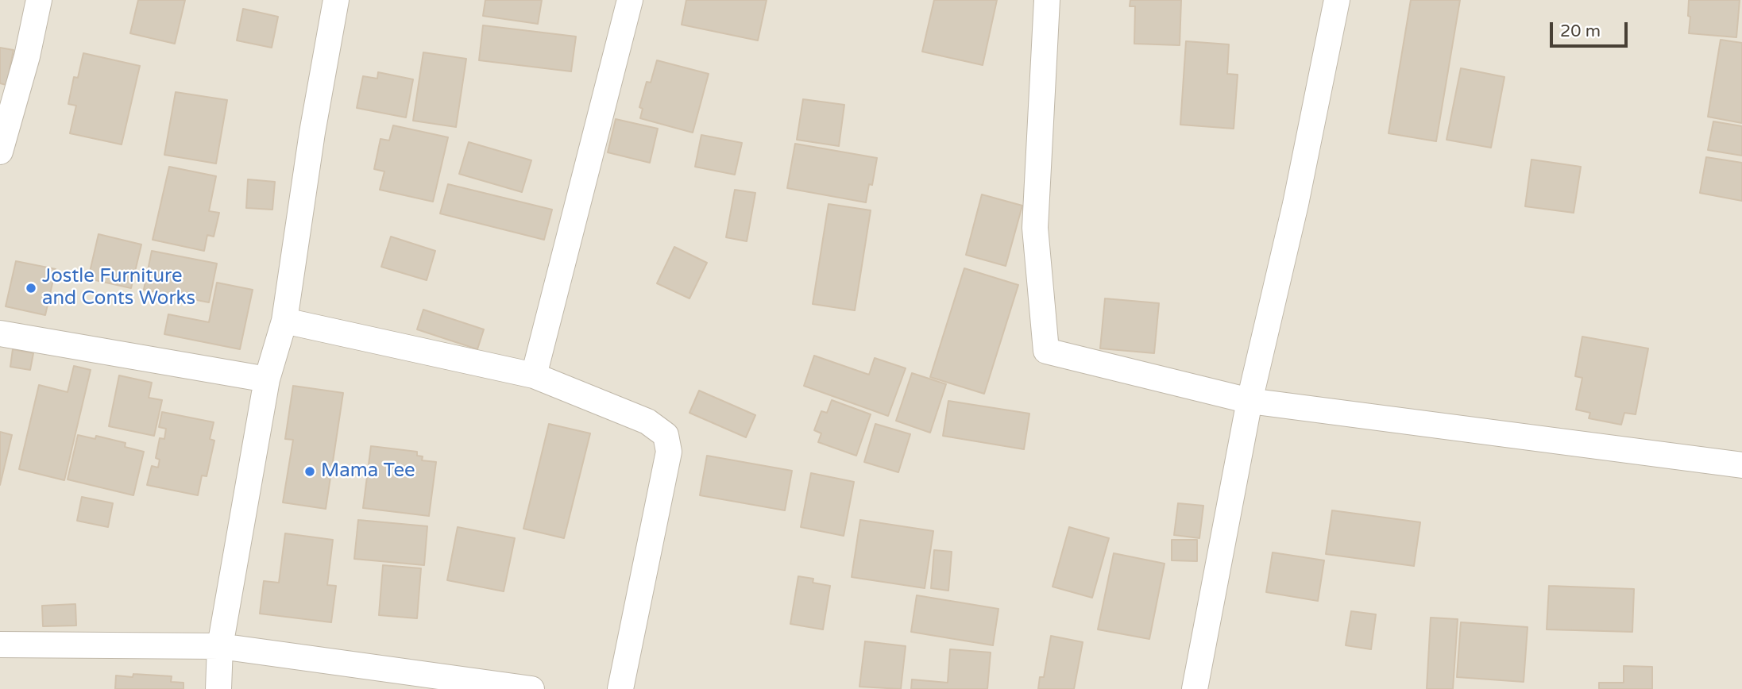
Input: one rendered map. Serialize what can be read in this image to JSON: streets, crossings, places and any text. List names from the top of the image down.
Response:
{
  "places": ["Jostle Furniture and Conts Works", "Mama Tee"],
  "scale_bar": "20 m"
}
